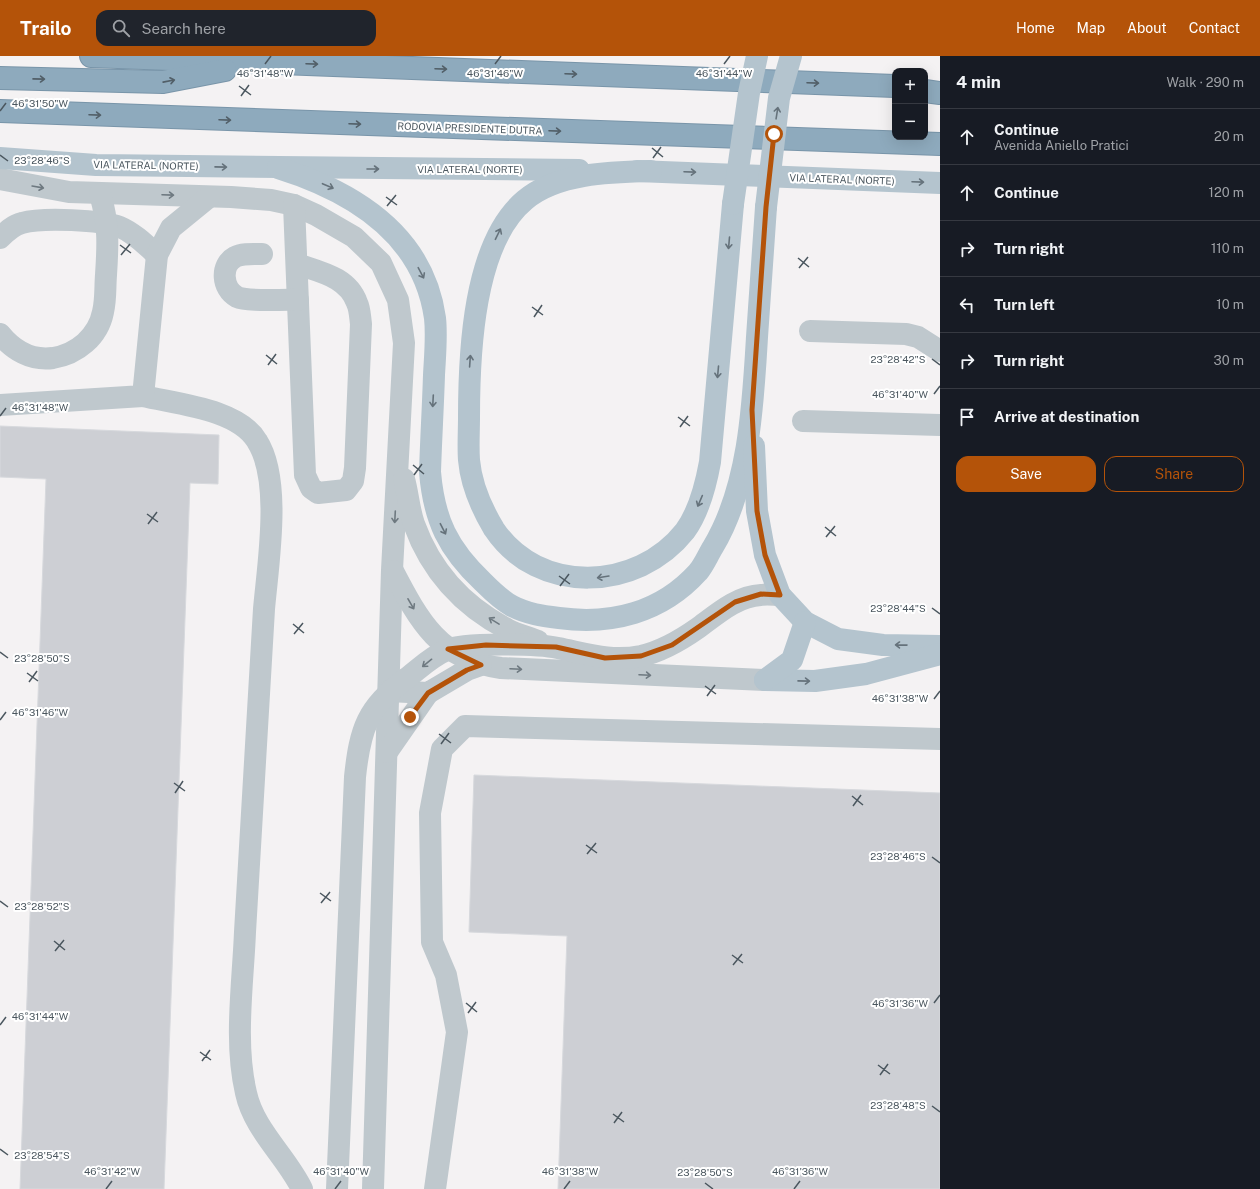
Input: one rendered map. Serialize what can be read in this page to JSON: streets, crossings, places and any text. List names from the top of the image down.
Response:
{
  "streets": {
    "highway": ["RODOVIA PRESIDENTE DUTRA"],
    "main road": ["VIA LATERAL (NORTE)"]
  },
  "one_way": ["VIA LATERAL (NORTE)"],
  "page": {
    "header": "Trailo",
    "search": "Search here",
    "nav": [
      "Home",
      "Map",
      "About",
      "Contact"
    ],
    "heading": ["4 min", "Walk · 290 m"],
    "map_buttons": ["+", "−"],
    "list": [
      ["Continue", "Avenida Aniello Pratici", "20 m"],
      ["Continue", "120 m"],
      ["Turn right", "110 m"],
      ["Turn left", "10 m"],
      ["Turn right", "30 m"],
      "Arrive at destination"
    ],
    "buttons": ["Save", "Share"]
  },
  "coordinates": [
    "46°31'48\"W",
    "46°31'46\"W",
    "46°31'44\"W",
    "46°31'50\"W",
    "23°28'46\"S",
    "23°28'42\"S",
    "46°31'40\"W",
    "23°28'44\"S",
    "23°28'50\"S",
    "46°31'38\"W",
    "23°28'52\"S",
    "46°31'36\"W",
    "23°28'48\"S",
    "23°28'54\"S",
    "46°31'42\"W"
  ]
}
